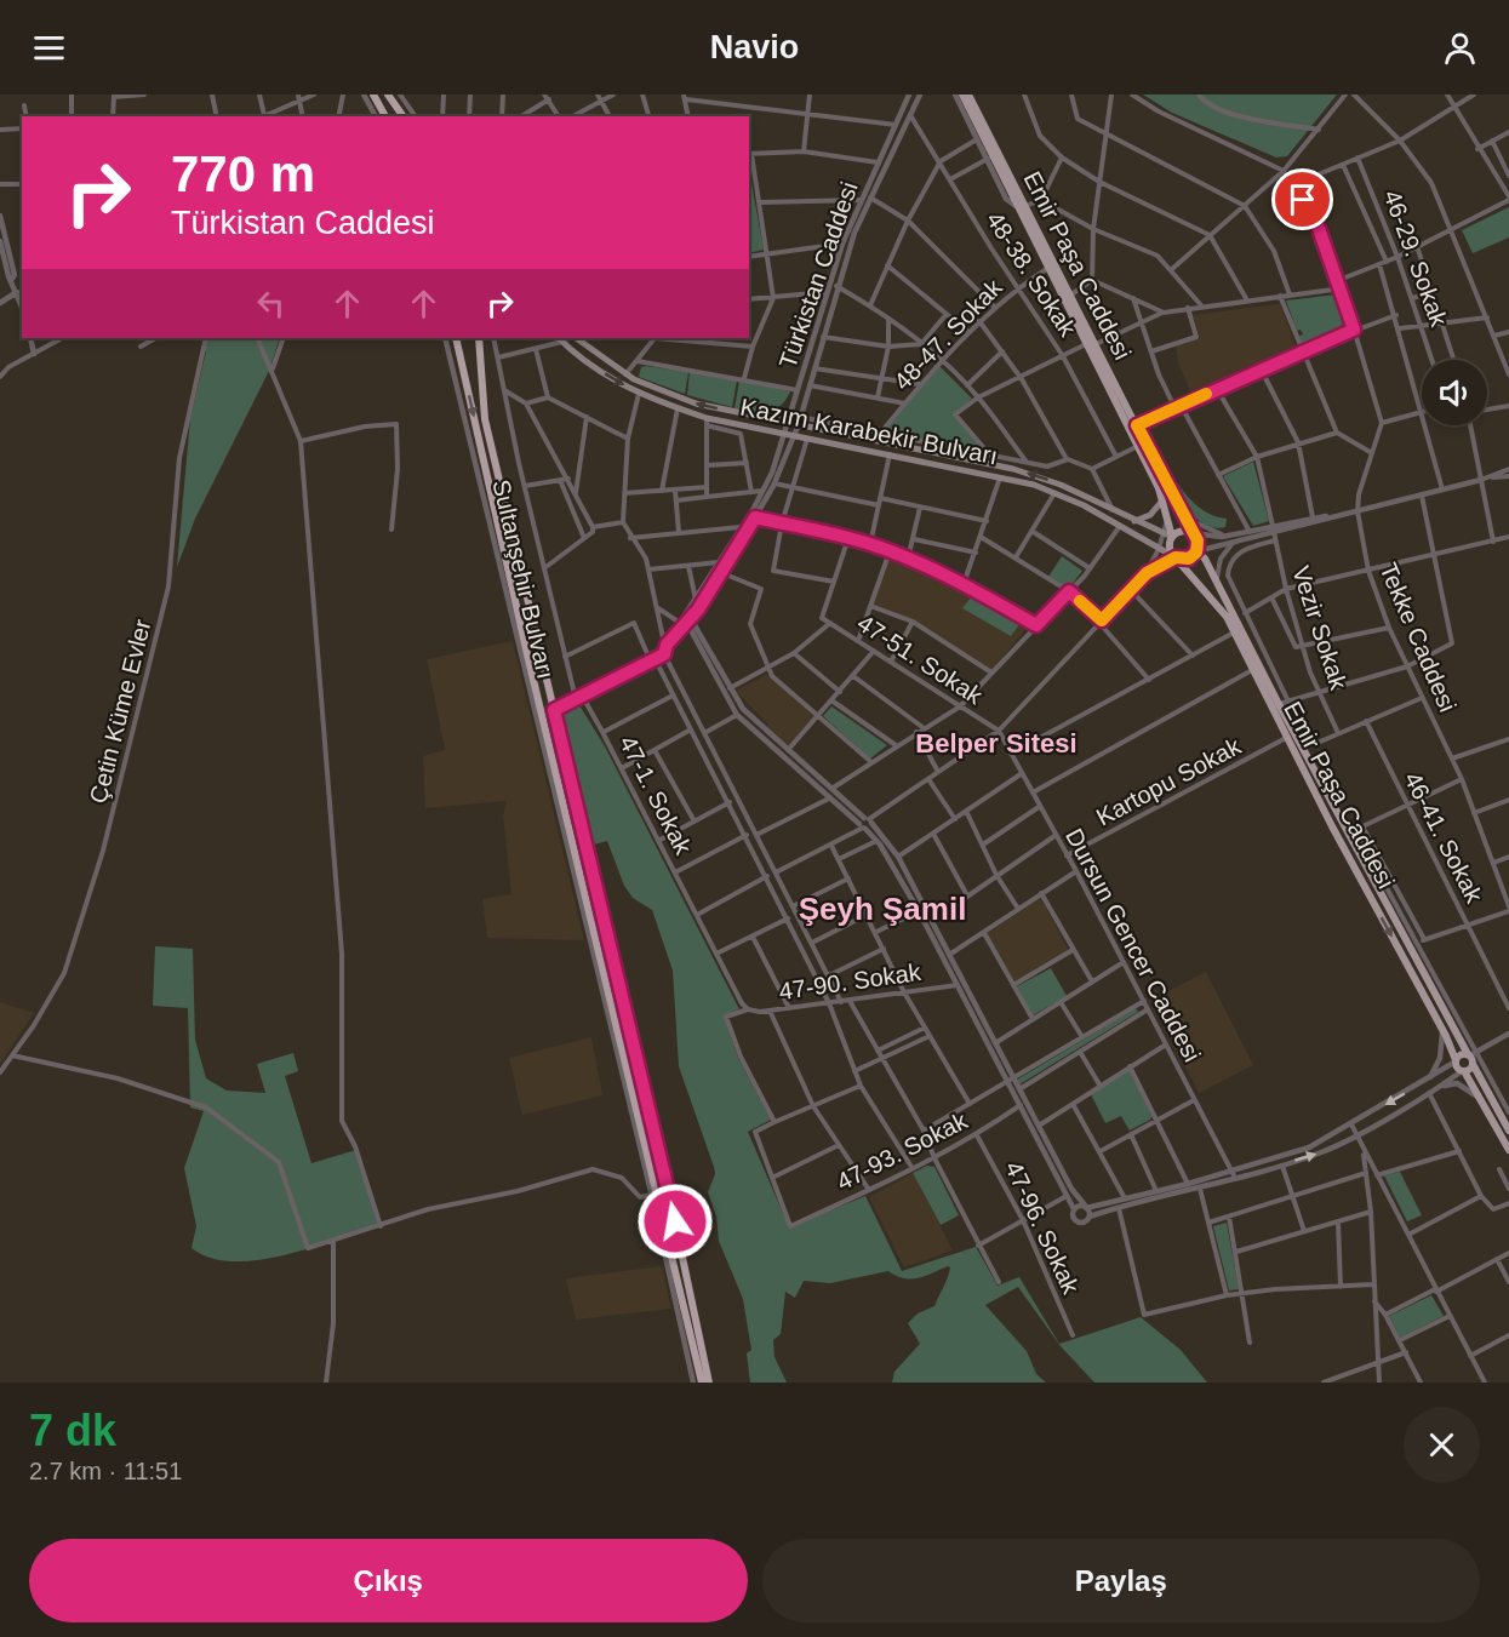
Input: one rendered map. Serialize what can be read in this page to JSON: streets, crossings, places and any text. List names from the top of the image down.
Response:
{
  "streets": {
    "highway": ["Sultanşehir Bulvarı"],
    "main road": ["Emir Paşa Caddesi", "Kazım Karabekir Bulvarı"],
    "street": [
      "46-29. Sokak",
      "48-38. Sokak",
      "Türkistan Caddesi",
      "48-47. Sokak",
      "Vezir Sokak",
      "Tekke Caddesi",
      "47-51. Sokak",
      "Çetin Küme Evler",
      "Kartopu Sokak",
      "47-1. Sokak",
      "46-41. Sokak",
      "Dursun Gencer Caddesi",
      "47-90. Sokak",
      "47-93. Sokak",
      "47-96. Sokak"
    ]
  },
  "crossings": [
    ["Emir Paşa Caddesi", "48-47. Sokak"],
    ["Emir Paşa Caddesi", "Kazım Karabekir Bulvarı"],
    ["Emir Paşa Caddesi", "Kartopu Sokak"],
    ["48-38. Sokak", "Türkistan Caddesi"],
    ["48-38. Sokak", "48-47. Sokak"],
    ["Türkistan Caddesi", "Kazım Karabekir Bulvarı"],
    ["47-51. Sokak", "Dursun Gencer Caddesi"],
    ["Kartopu Sokak", "Dursun Gencer Caddesi"],
    ["47-1. Sokak", "47-90. Sokak"],
    ["47-93. Sokak", "47-96. Sokak"]
  ],
  "districts": ["Belper Sitesi", "Şeyh Şamil"],
  "page": {
    "header": "Navio",
    "turn": ["770 m", "Türkistan Caddesi"],
    "heading": ["7 dk", "2.7 km · 11:51"],
    "buttons": ["Çıkış", "Paylaş"]
  }
}
